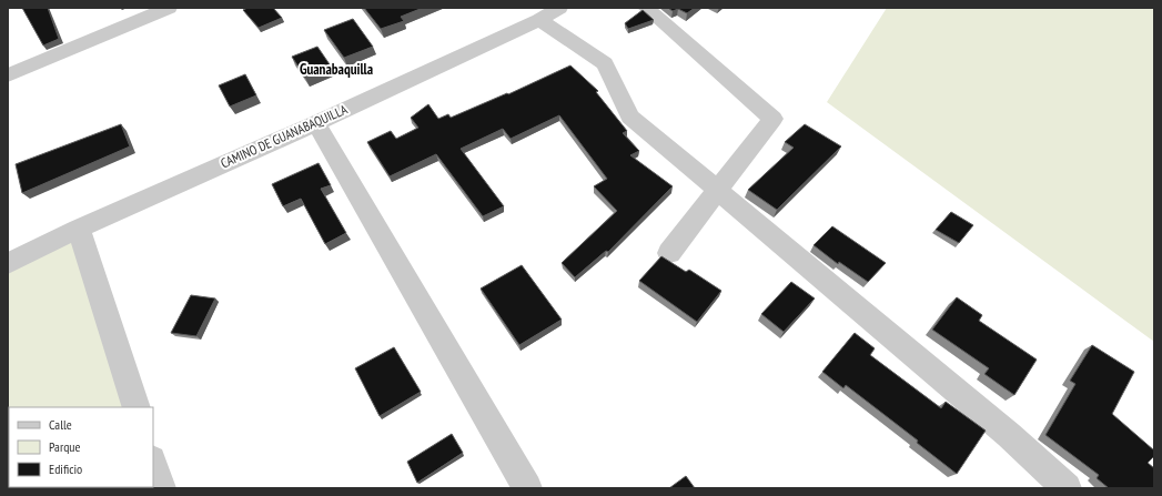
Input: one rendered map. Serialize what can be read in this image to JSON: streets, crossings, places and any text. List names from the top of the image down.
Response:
{
  "streets": {
    "street": ["CAMINO DE GUANABAQUILLA"]
  },
  "districts": ["Guanabaquilla"],
  "legend": ["Calle", "Parque", "Edificio"]
}
